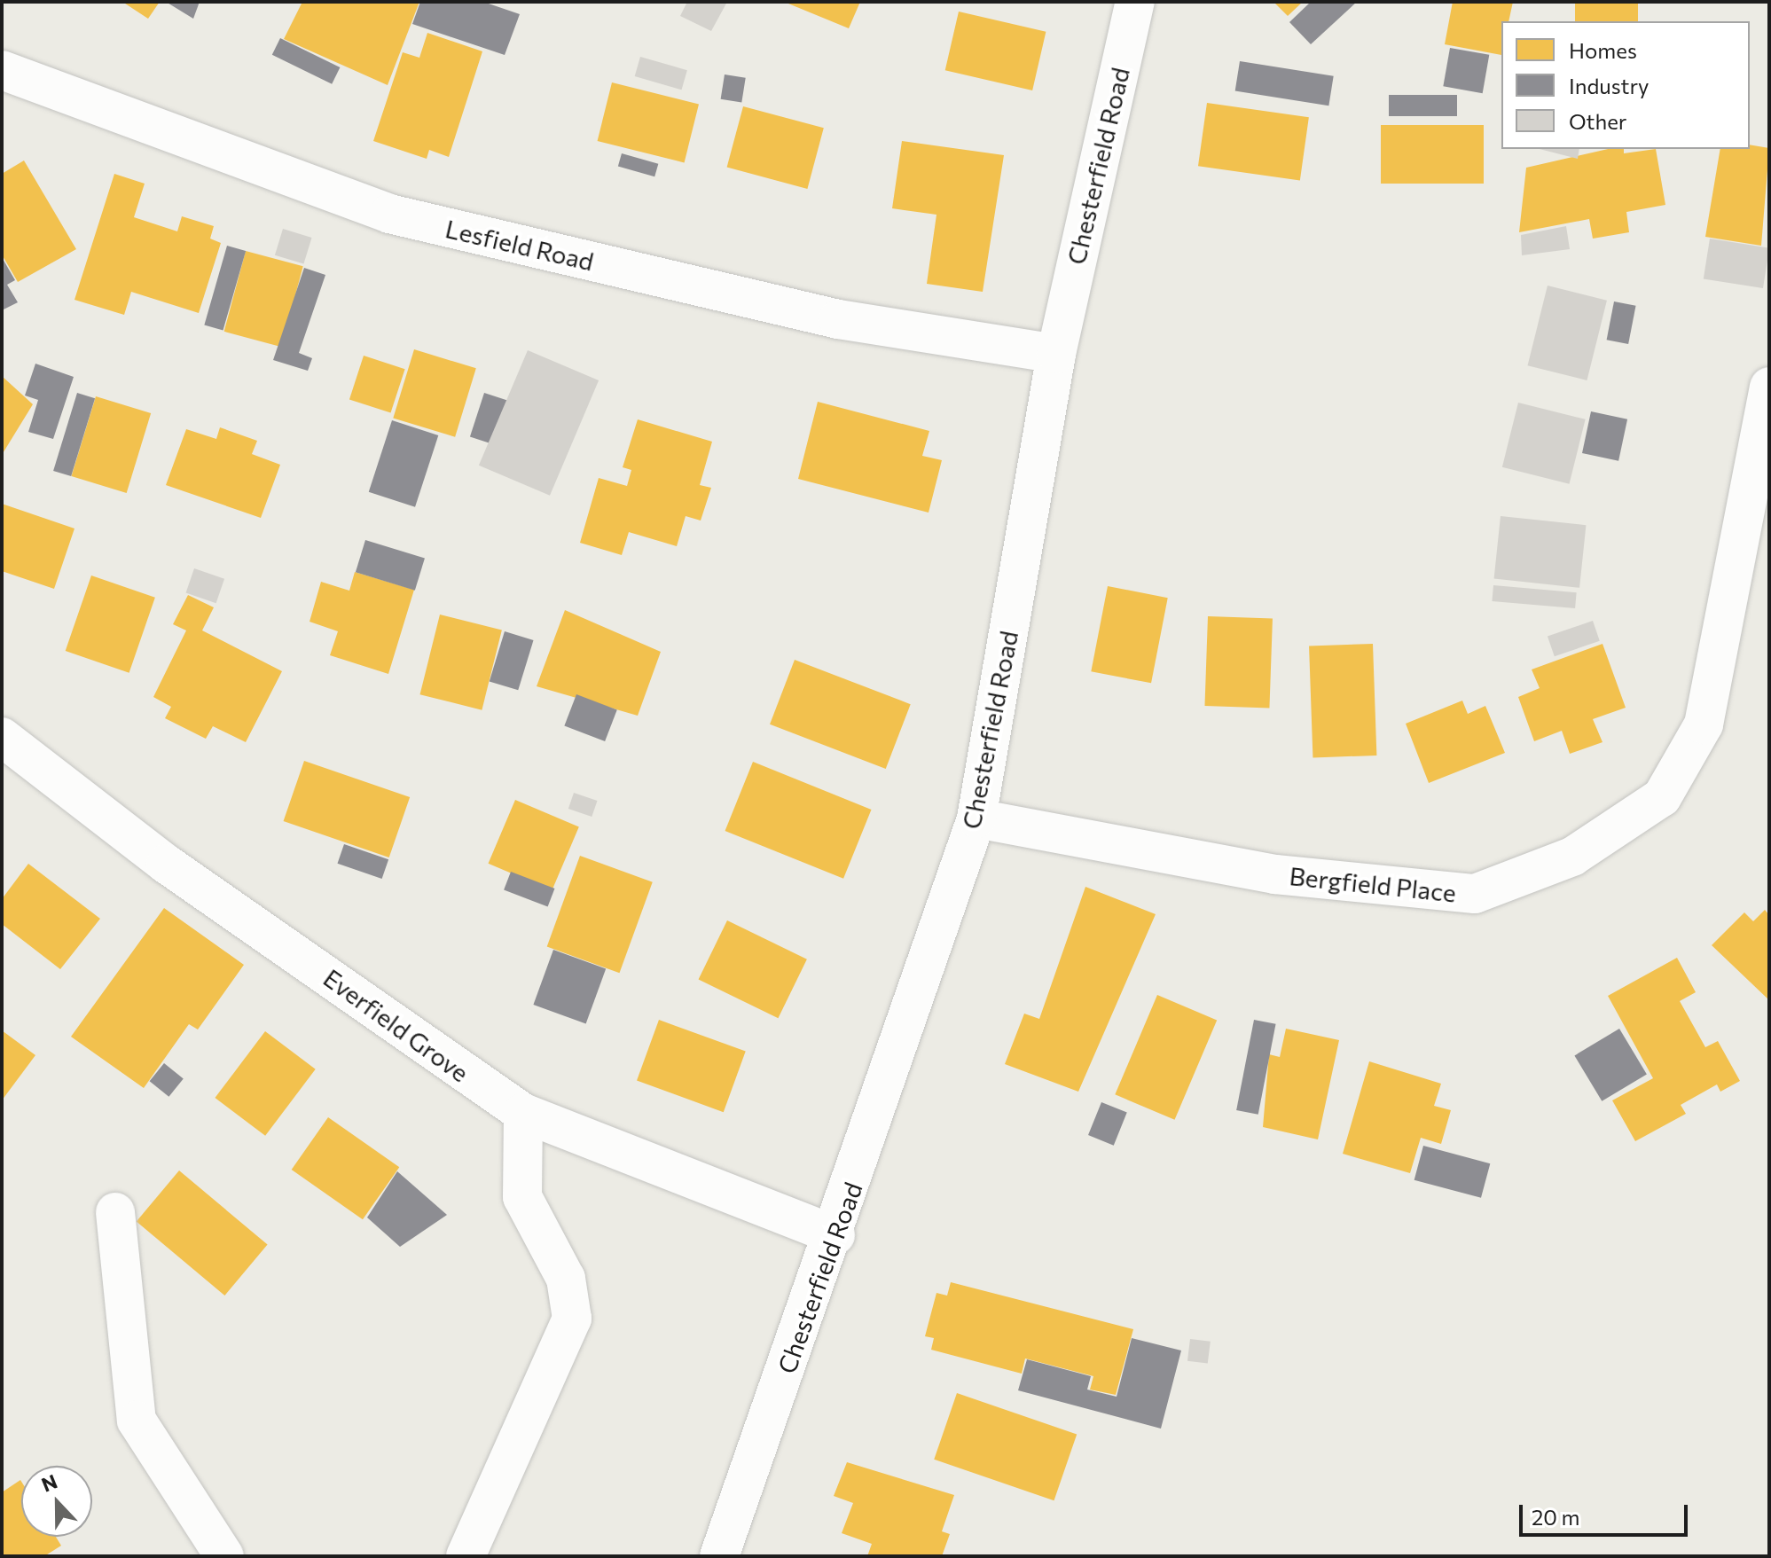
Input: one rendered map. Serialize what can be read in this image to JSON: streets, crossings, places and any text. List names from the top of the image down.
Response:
{
  "streets": {
    "street": [
      "Chesterfield Road",
      "Lesfield Road",
      "Bergfield Place",
      "Everfield Grove"
    ]
  },
  "crossings": [
    ["Chesterfield Road", "Lesfield Road"],
    ["Chesterfield Road", "Bergfield Place"],
    ["Chesterfield Road", "Everfield Grove"]
  ],
  "legend": ["Homes", "Industry", "Other"],
  "scale_bar": "20 m",
  "north": "top"
}
